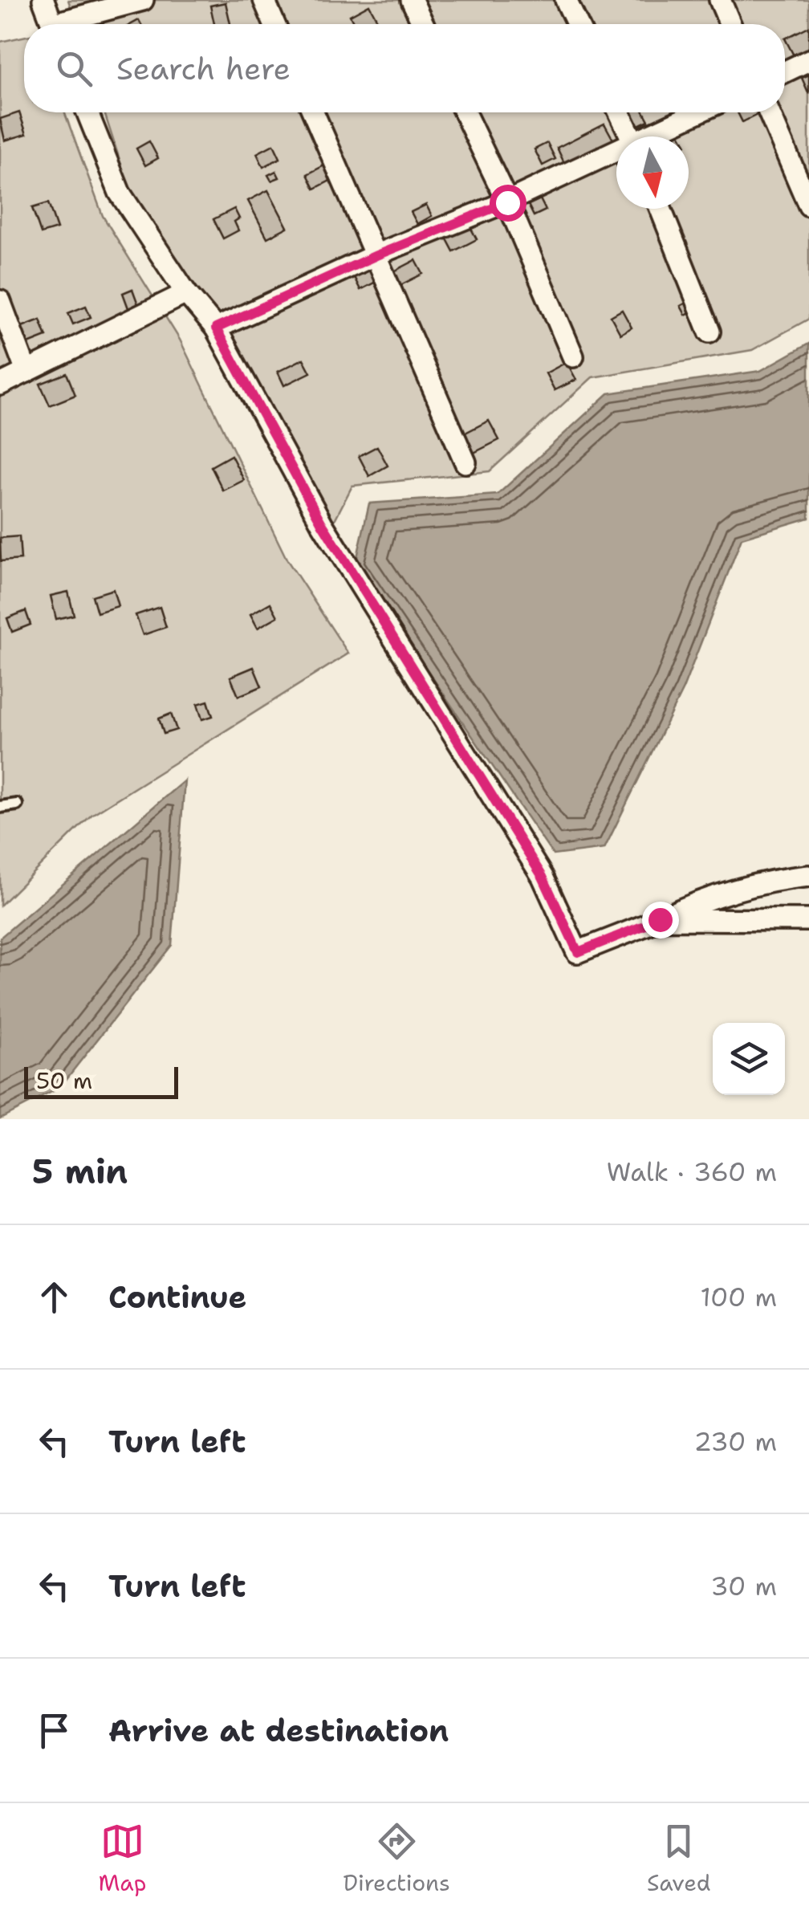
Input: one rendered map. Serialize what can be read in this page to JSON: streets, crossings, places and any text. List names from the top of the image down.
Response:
{
  "scale_bar": "50 m",
  "north": "bottom",
  "page": {
    "search": "Search here",
    "scale": "50 m",
    "heading": ["5 min", "Walk · 360 m"],
    "list": [
      ["Continue", "100 m"],
      ["Turn left", "230 m"],
      ["Turn left", "30 m"],
      "Arrive at destination"
    ],
    "nav": ["Map", "Directions", "Saved"]
  }
}
